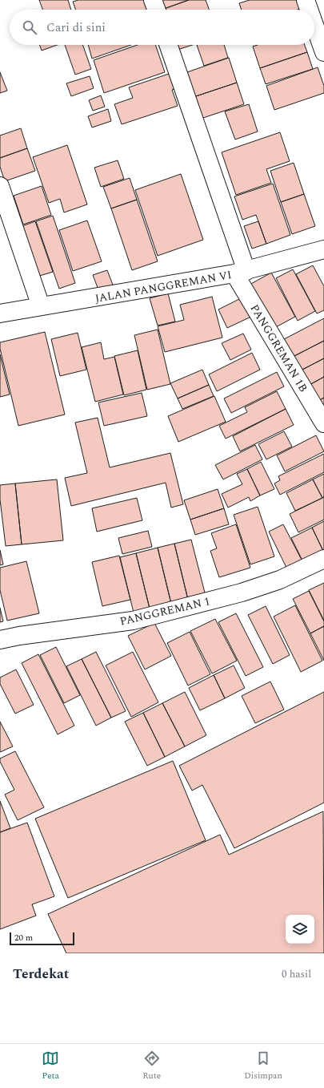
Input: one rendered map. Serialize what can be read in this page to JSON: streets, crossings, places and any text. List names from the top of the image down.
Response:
{
  "streets": {
    "street": ["JALAN PANGGREMAN VI", "PANGGREMAN 1B", "PANGGREMAN 1"]
  },
  "crossings": [
    ["JALAN PANGGREMAN VI", "PANGGREMAN 1B"]
  ],
  "scale_bar": "20 m",
  "page": {
    "search": "Cari di sini",
    "scale": "20 m",
    "heading": ["Terdekat", "0 hasil"],
    "nav": ["Peta", "Rute", "Disimpan"]
  }
}
